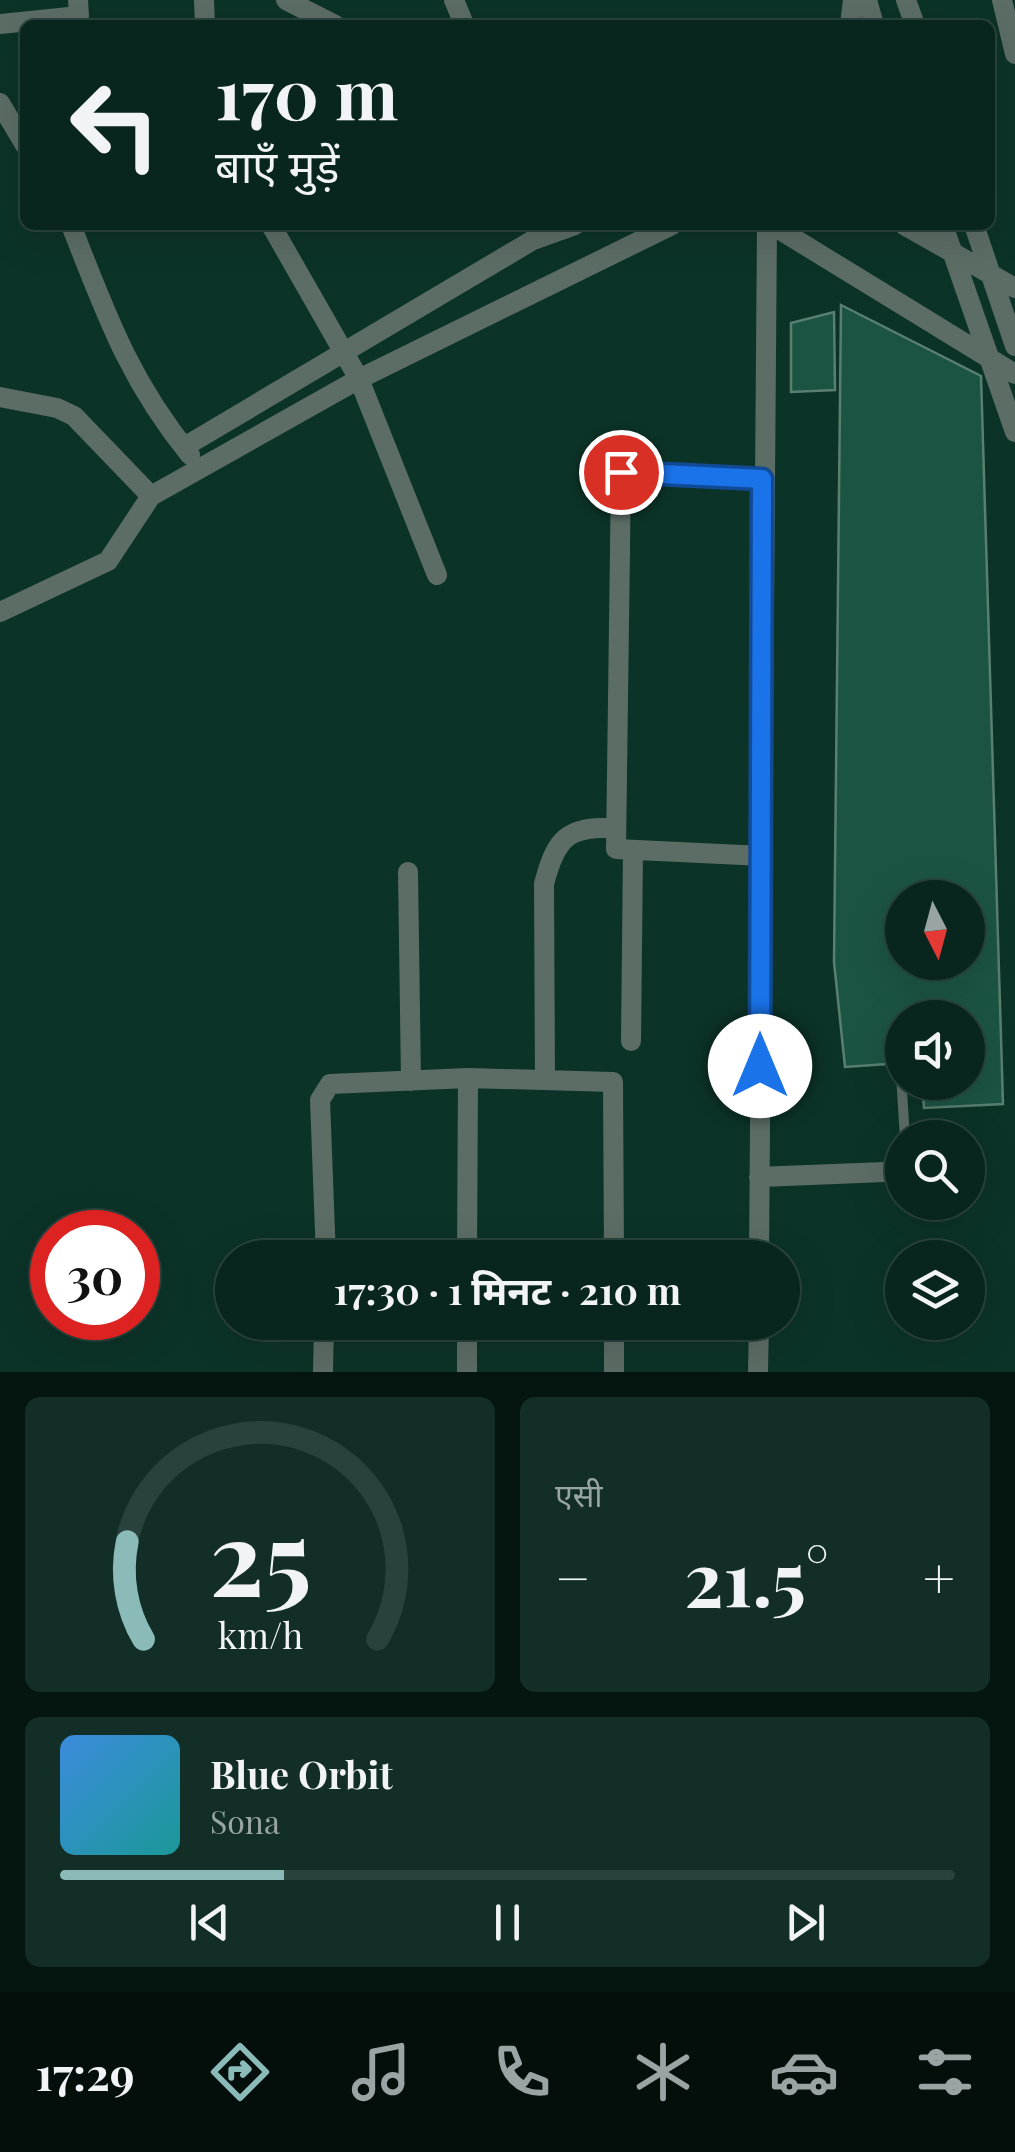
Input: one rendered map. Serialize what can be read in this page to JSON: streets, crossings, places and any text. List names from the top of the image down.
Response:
{
  "north": "bottom",
  "page": {
    "turn": ["170 m", "बाएँ मुड़ें"],
    "limit": "30",
    "trip": "17:30 · 1 मिनट · 210 m",
    "tile": "एसी",
    "heat": ["−", "21.5°", "+"],
    "song": ["Blue Orbit", "Sona"],
    "tabs": "17:29",
    "gauge": ["25", "km/h"]
  }
}
